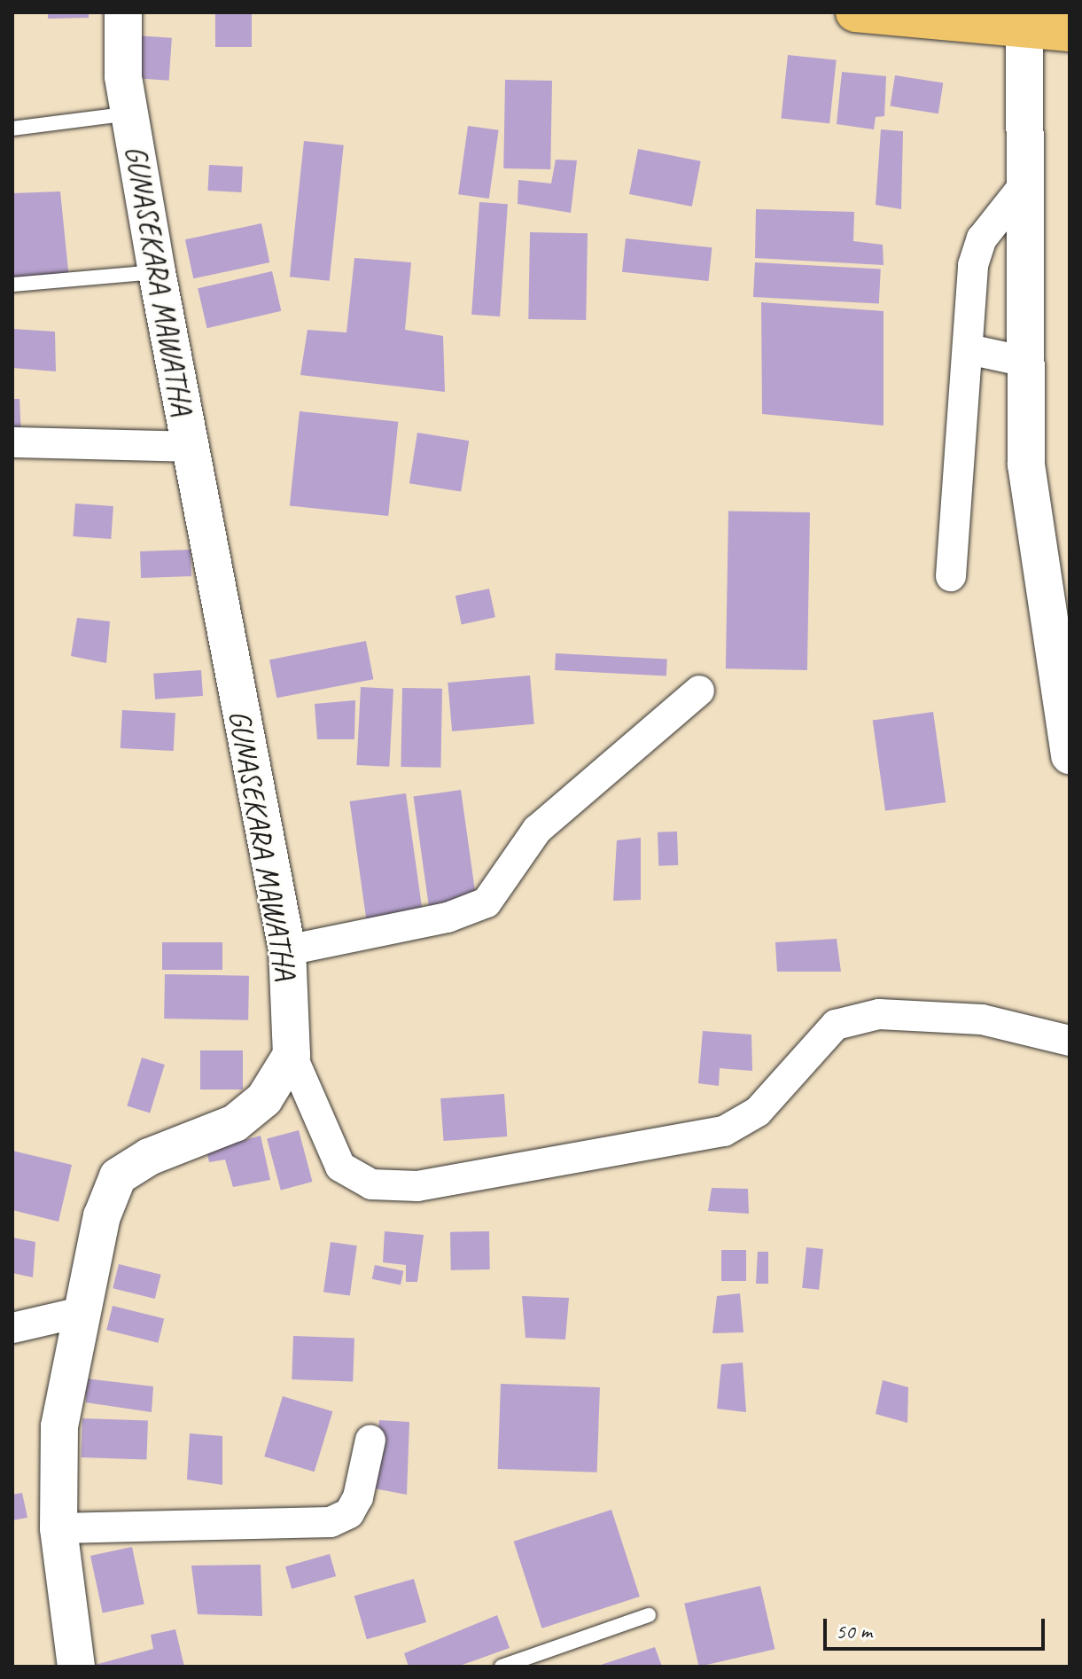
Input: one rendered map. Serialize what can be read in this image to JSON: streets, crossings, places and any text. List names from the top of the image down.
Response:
{
  "streets": {
    "street": ["GUNASEKARA MAWATHA"]
  },
  "scale_bar": "50 m"
}
